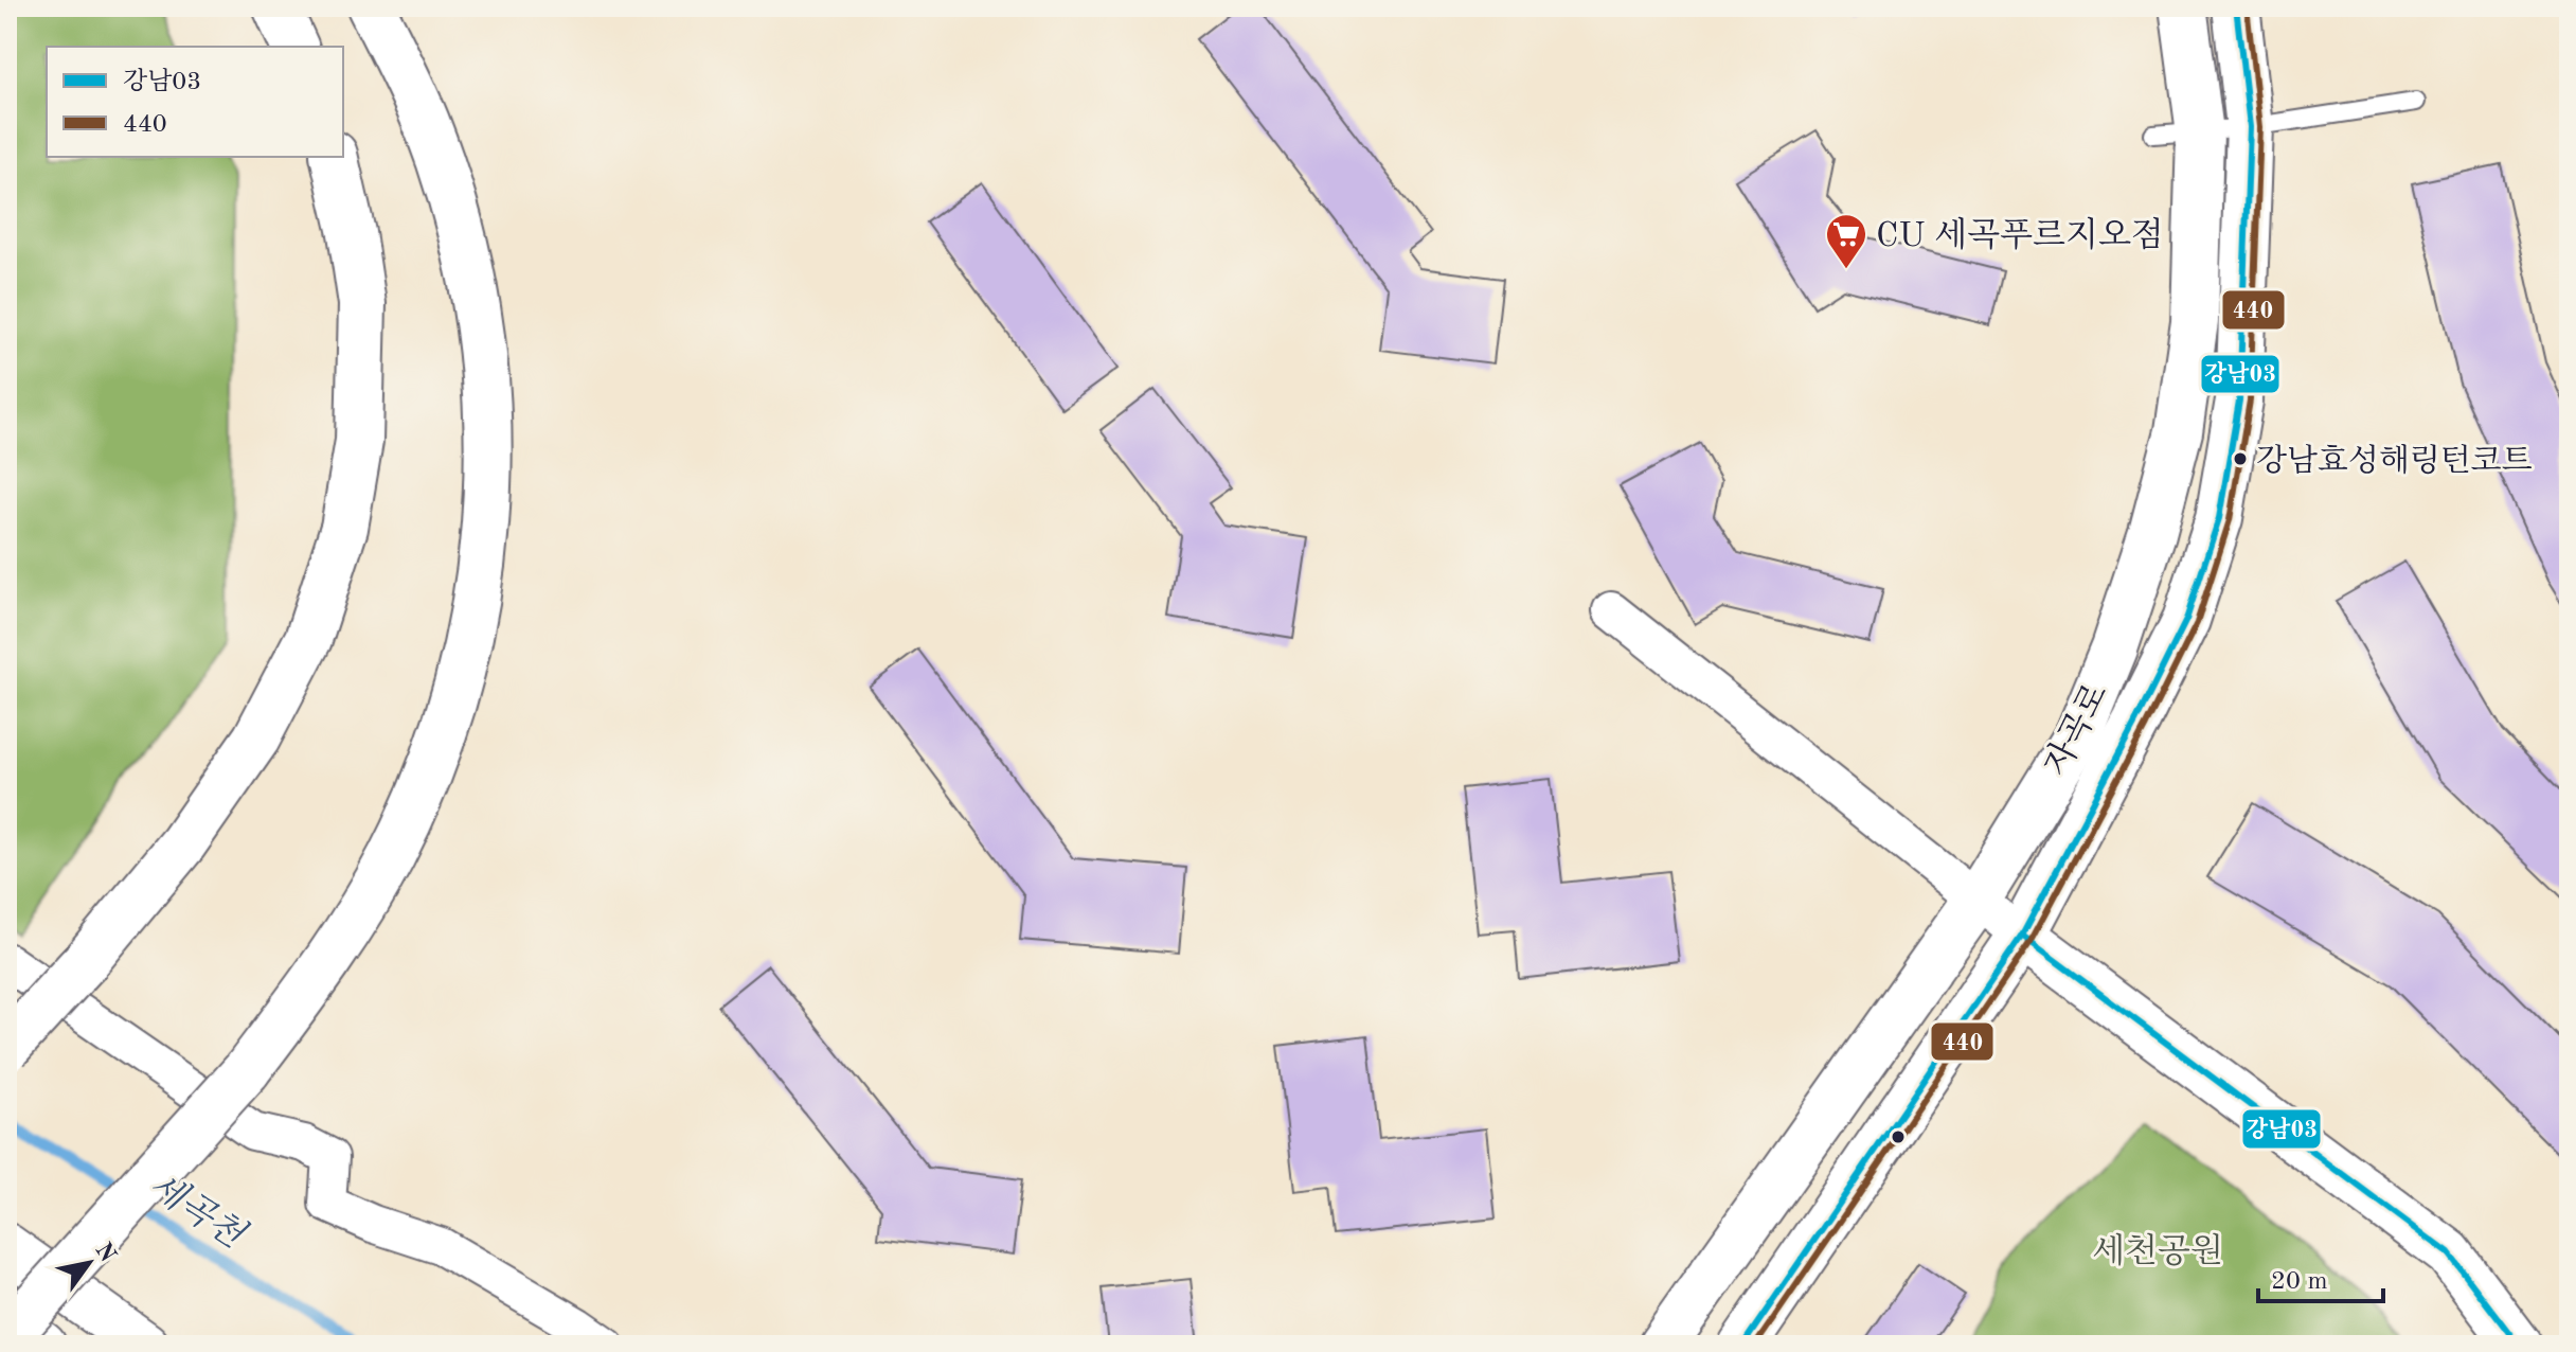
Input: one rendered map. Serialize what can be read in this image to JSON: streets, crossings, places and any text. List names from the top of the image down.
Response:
{
  "streets": {
    "main road": ["자곡로"]
  },
  "water": ["세곡천"],
  "parks": ["세천공원"],
  "places": {
    "supermarket": ["CU 세곡푸르지오점"],
    "other": ["강남효성해링턴코트"]
  },
  "lines": ["transit line 강남03", "transit line 440"],
  "legend": ["강남03", "440"],
  "scale_bar": "20 m",
  "north": "top right"
}
